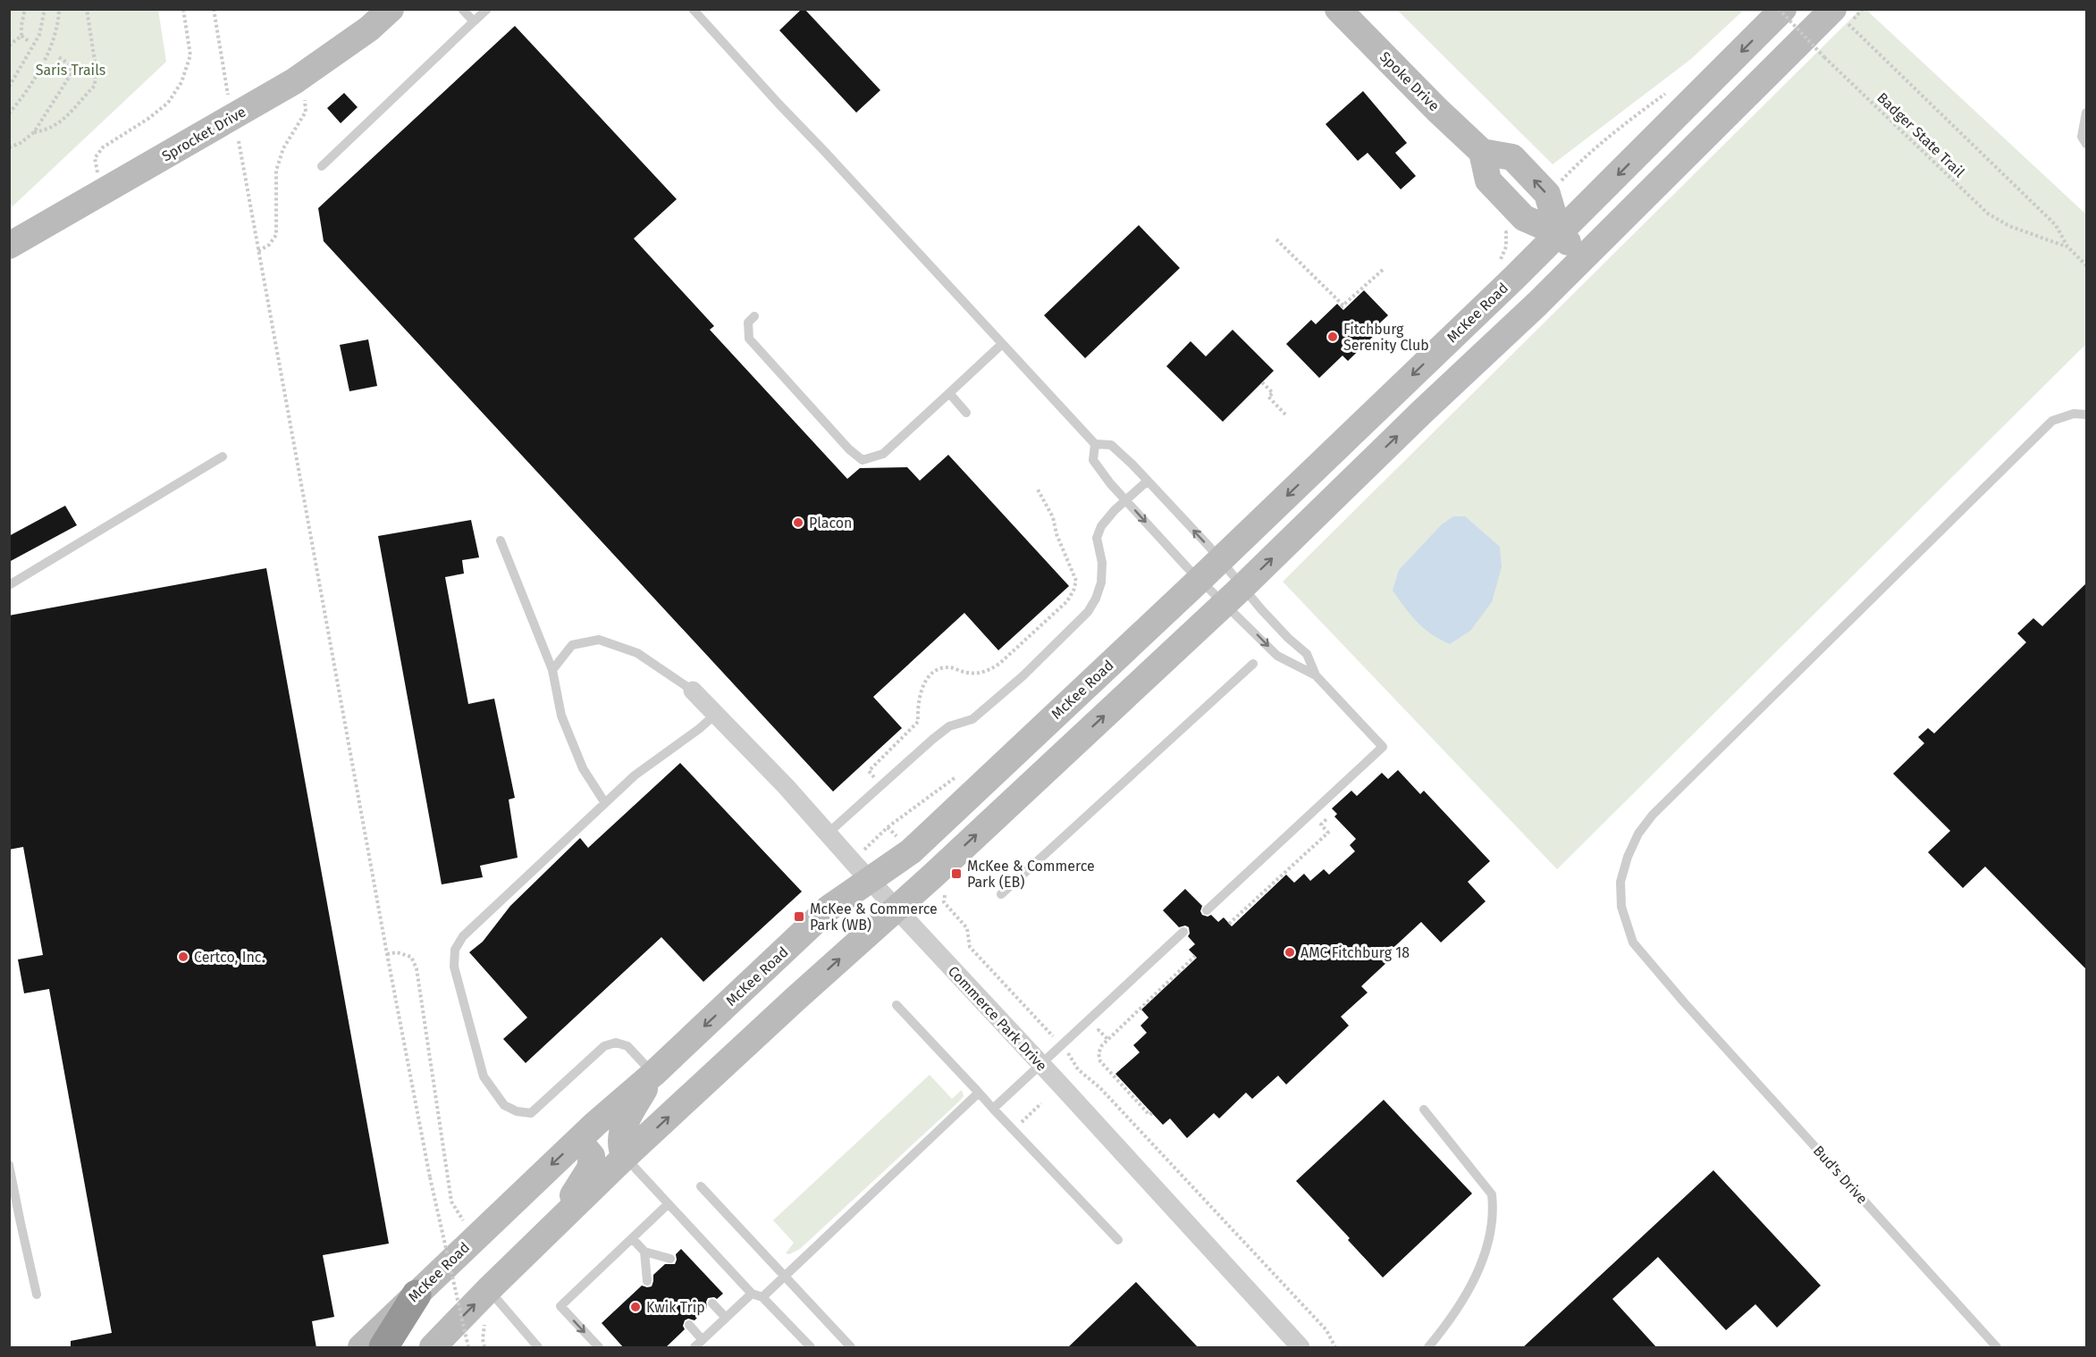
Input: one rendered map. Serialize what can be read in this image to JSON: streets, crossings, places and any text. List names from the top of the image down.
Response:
{
  "streets": {
    "main road": ["Spoke Drive", "Sprocket Drive", "McKee Road"],
    "street": ["Commerce Park Drive"],
    "lane": ["Bud's Drive"],
    "path": ["Badger State Trail"]
  },
  "crossings": [
    ["Spoke Drive", "McKee Road"],
    ["McKee Road", "Commerce Park Drive"]
  ],
  "parks": ["Saris Trails"],
  "places": {
    "other": [
      "Fitchburg Serenity Club",
      "Placon",
      "AMC Fitchburg 18",
      "Certco, Inc.",
      "Kwik Trip"
    ],
    "transit": ["McKee & Commerce Park (EB)", "McKee & Commerce Park (WB)"]
  }
}
